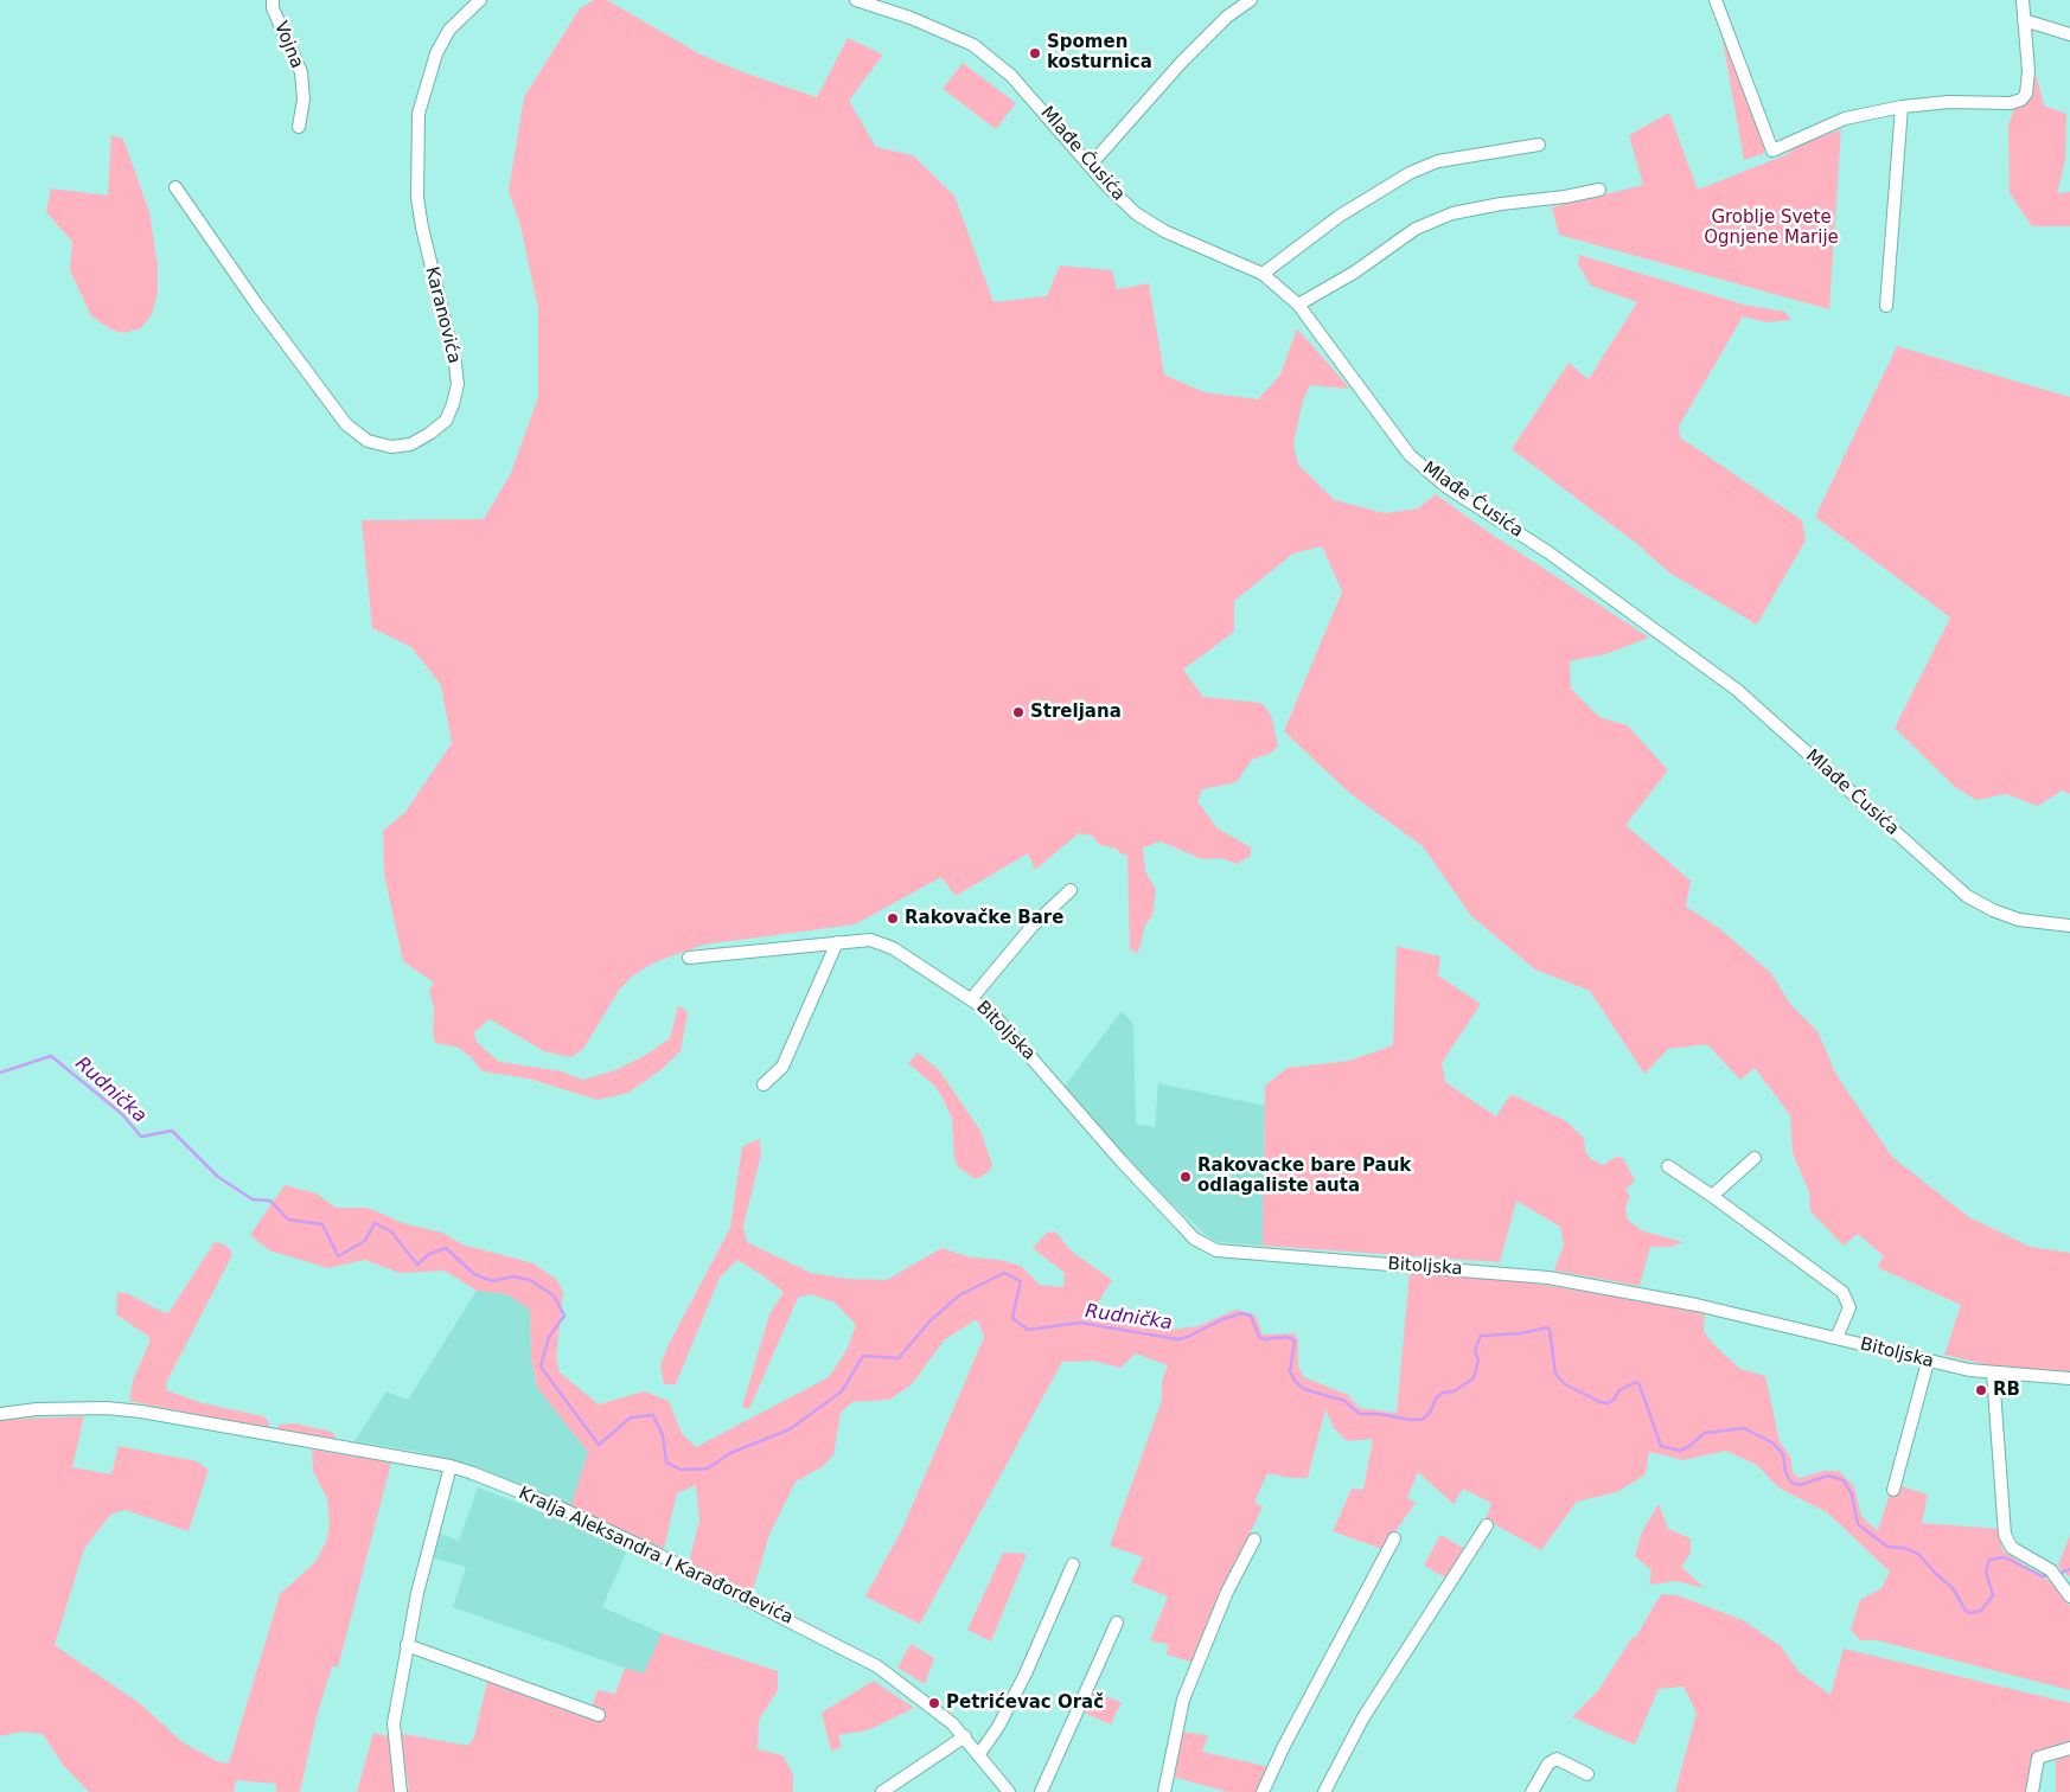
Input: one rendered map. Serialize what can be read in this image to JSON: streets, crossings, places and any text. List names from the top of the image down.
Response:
{
  "streets": {
    "street": [
      "Vojna",
      "Mlađe Ćusića",
      "Karanovića",
      "Bitoljska",
      "Kralja Aleksandra I Karađorđevića"
    ]
  },
  "water": ["Rudnička"],
  "parks": ["Groblje Svete Ognjene Marije"],
  "places": [
    "Spomen kosturnica",
    "Streljana",
    "Rakovačke Bare",
    "Rakovacke bare Pauk odlagaliste auta",
    "RB",
    "Petrićevac Orač"
  ]
}
